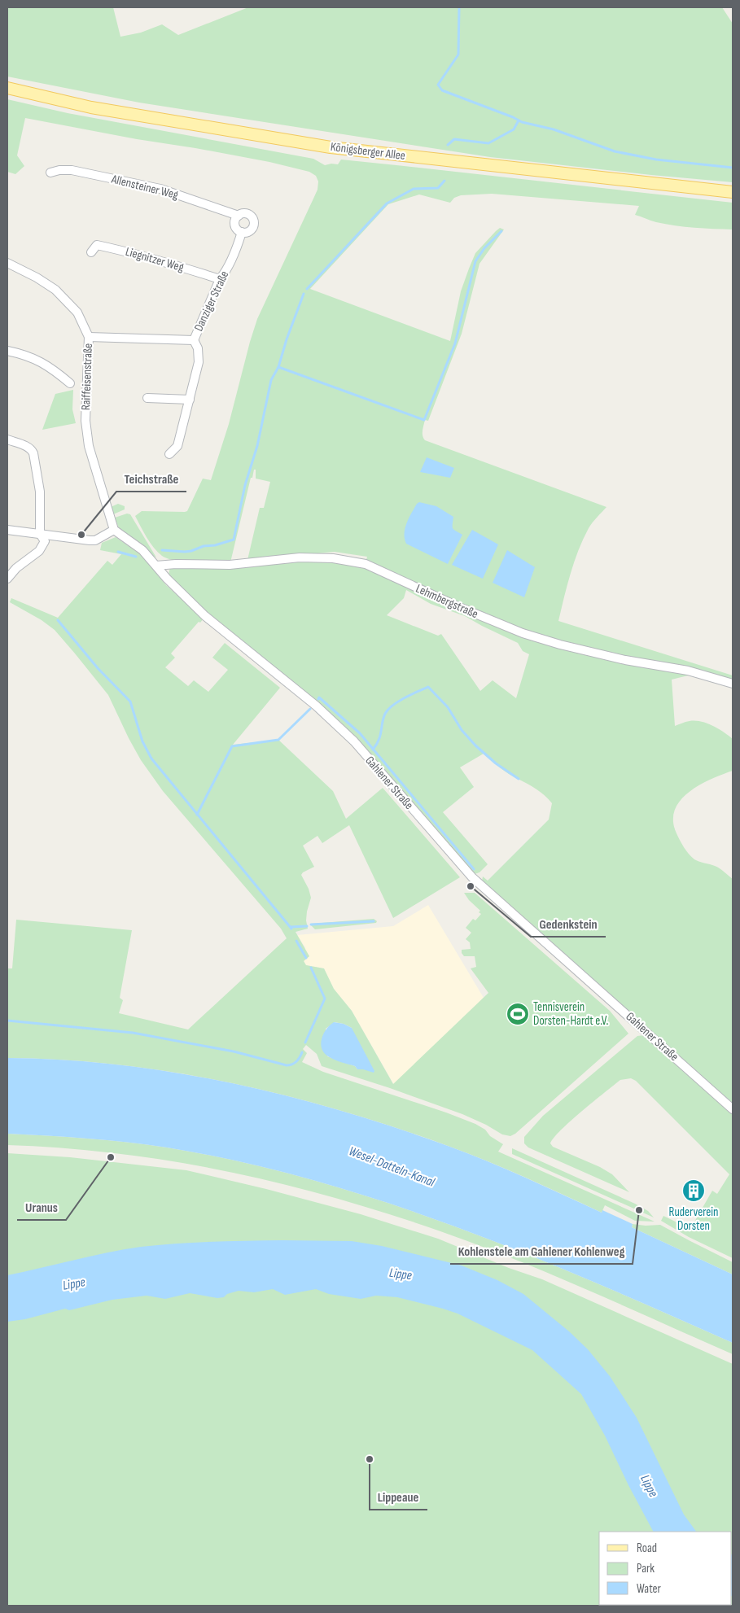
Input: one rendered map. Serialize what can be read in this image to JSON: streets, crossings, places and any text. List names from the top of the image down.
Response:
{
  "streets": {
    "main road": ["Königsberger Allee"],
    "street": [
      "Allensteiner Weg",
      "Liegnitzer Weg",
      "Danziger Straße",
      "Raiffeisenstraße",
      "Lehmbergstraße",
      "Gahlener Straße"
    ]
  },
  "crossings": [
    ["Allensteiner Weg", "Danziger Straße"],
    ["Liegnitzer Weg", "Danziger Straße"],
    ["Danziger Straße", "Raiffeisenstraße"],
    ["Raiffeisenstraße", "Gahlener Straße"],
    ["Lehmbergstraße", "Gahlener Straße"]
  ],
  "water": ["Wesel-Datteln-Kanal", "Lippe"],
  "places": {
    "other": [
      "Teichstraße",
      "Gedenkstein",
      "Uranus",
      "Kohlenstele am Gahlener Kohlenweg",
      "Lippeaue"
    ],
    "sports": ["Tennisverein Dorsten-Hardt e.V."],
    "building": ["Ruderverein Dorsten"]
  },
  "legend": ["Road", "Park", "Water"]
}
